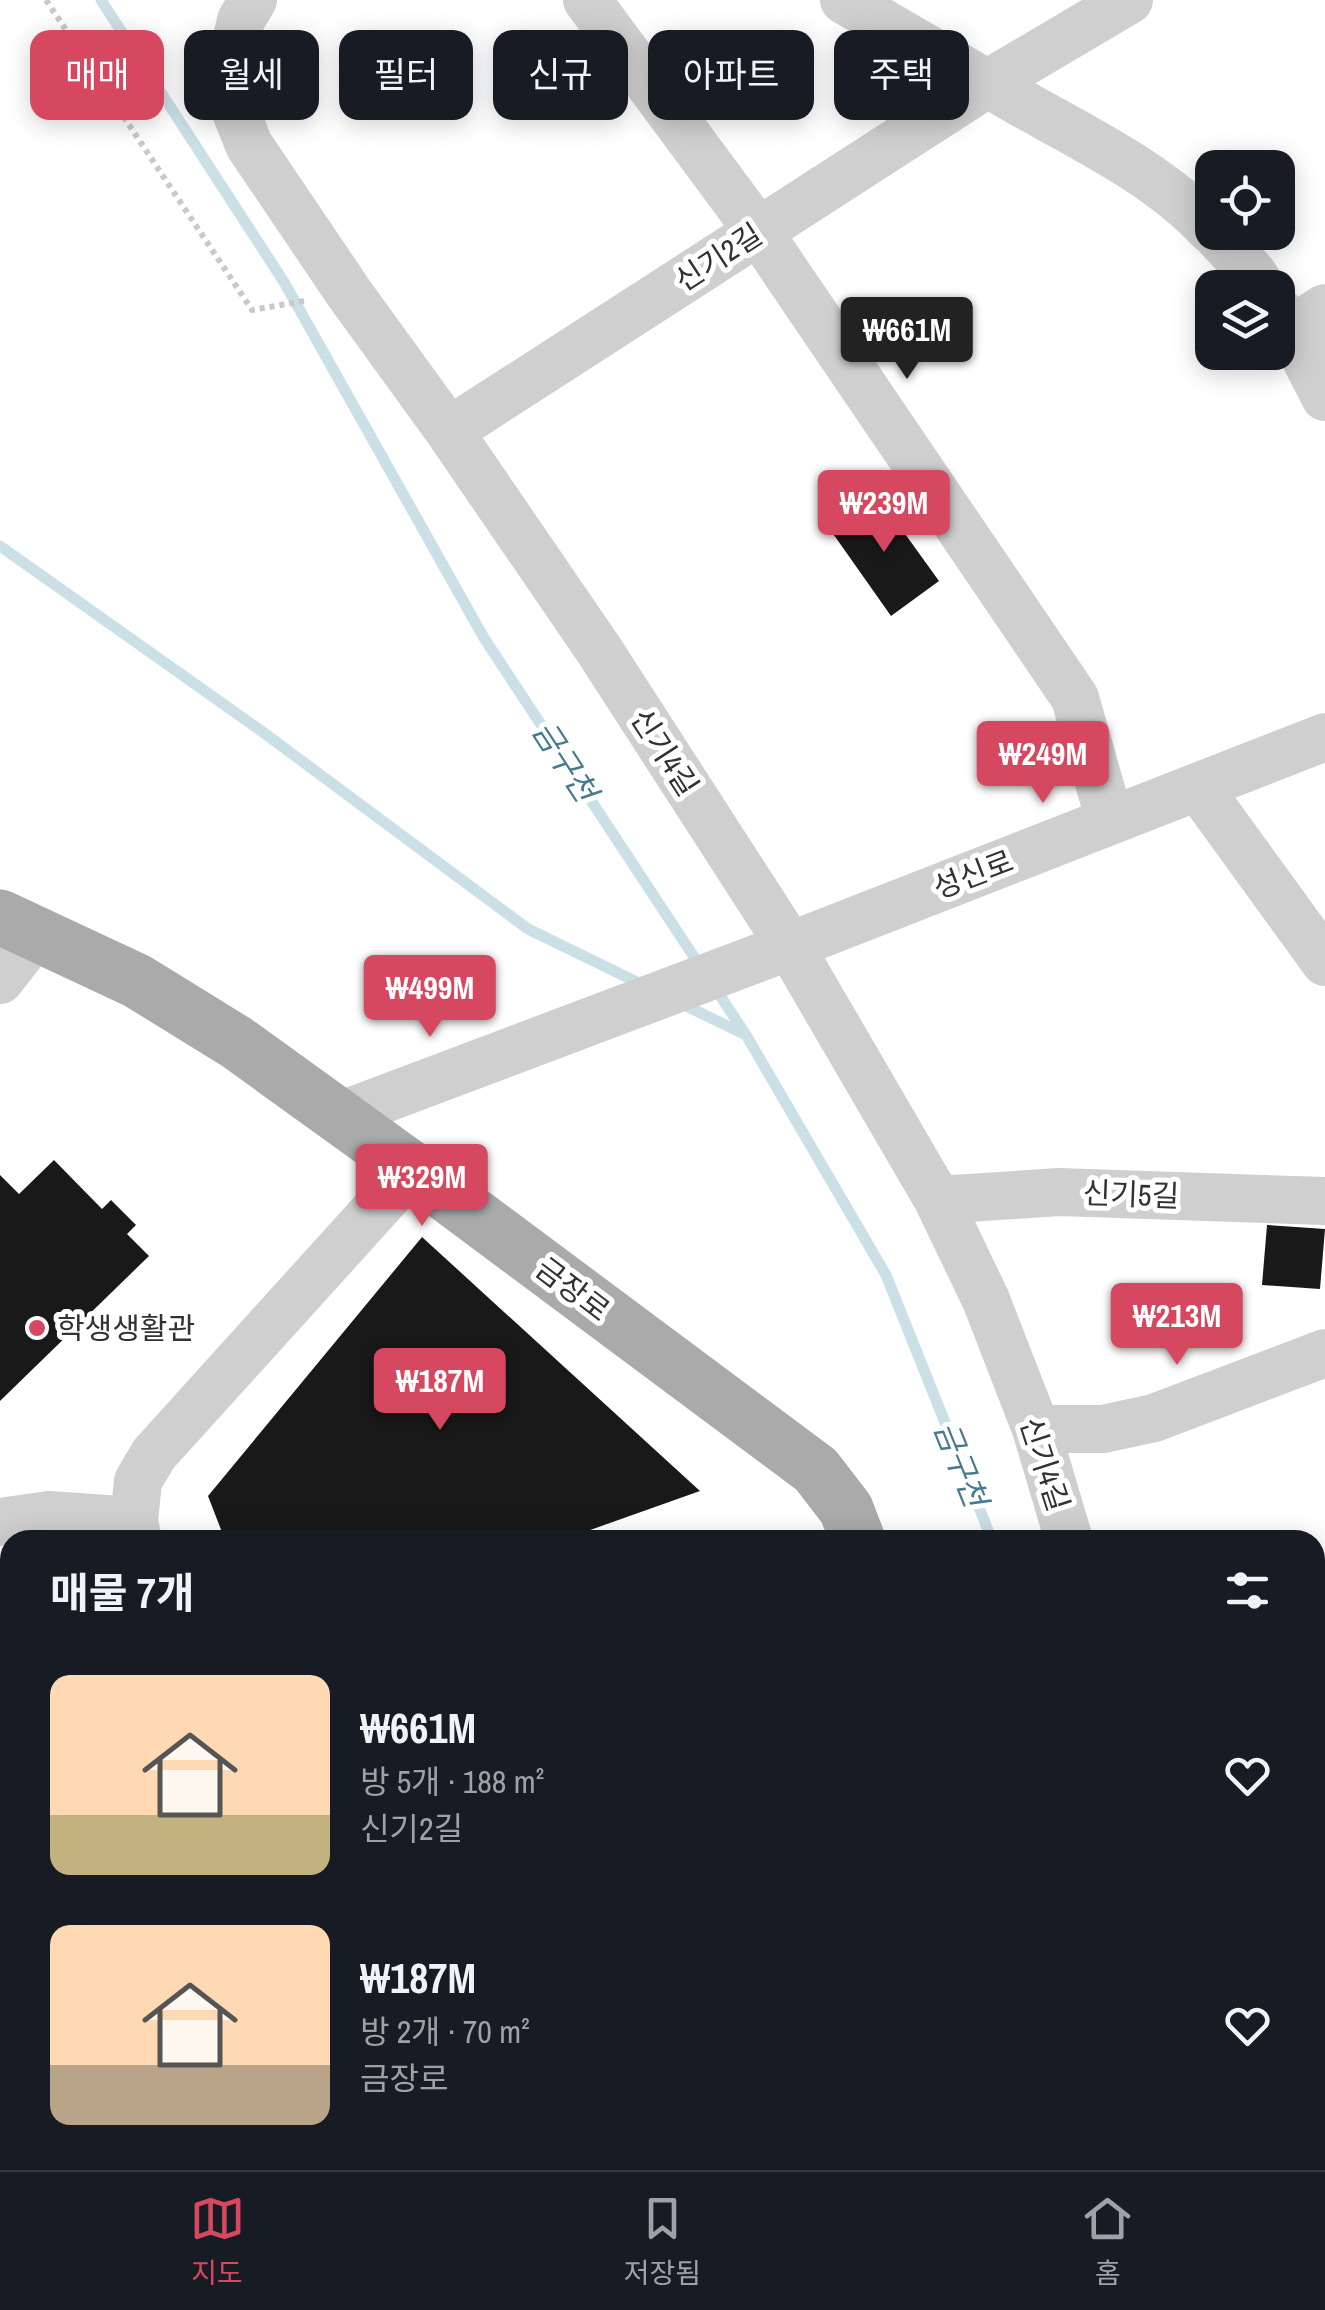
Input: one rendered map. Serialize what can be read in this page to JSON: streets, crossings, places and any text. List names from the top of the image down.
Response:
{
  "streets": {
    "main road": ["금장로"],
    "street": [
      "신기2길",
      "신기4길",
      "성신로",
      "신기5길"
    ]
  },
  "crossings": [
    ["신기2길", "신기4길"],
    ["신기4길", "성신로"],
    ["신기4길", "신기5길"],
    ["성신로", "금장로"]
  ],
  "water": ["금구천"],
  "places": ["학생생활관"],
  "page": {
    "chip": [
      "매매",
      "월세",
      "필터",
      "신규",
      "아파트",
      "주택"
    ],
    "price": [
      "₩661M",
      "₩239M",
      "₩249M",
      "₩499M",
      "₩329M",
      "₩213M",
      "₩187M"
    ],
    "heading": "매물 7개",
    "list": [
      {
        "name": "₩661M",
        "note": "방 5개 · 188 m² · 신기2길"
      },
      {
        "name": "₩187M",
        "note": "방 2개 · 70 m² · 금장로"
      }
    ],
    "tabs": ["지도", "저장됨", "홈"]
  }
}
